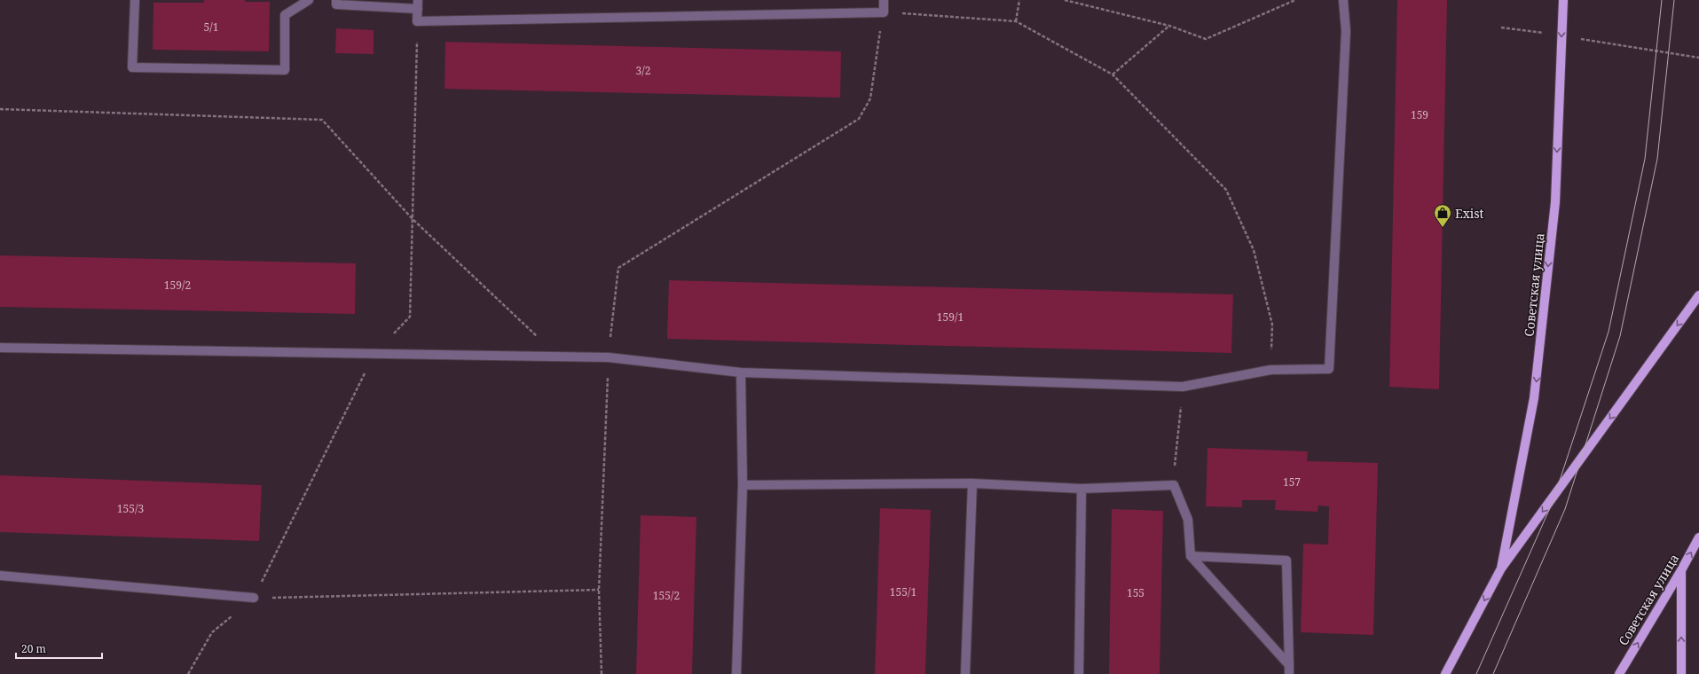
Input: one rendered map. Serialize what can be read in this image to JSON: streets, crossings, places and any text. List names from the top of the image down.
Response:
{
  "streets": {
    "main road": ["Советская улица"]
  },
  "places": {
    "shop": ["Exist"]
  },
  "house_numbers": [
    "5/1",
    "3/2",
    "159",
    "159/2",
    "159/1",
    "157",
    "155/3",
    "155/1",
    "155",
    "155/2"
  ],
  "scale_bar": "20 m"
}
